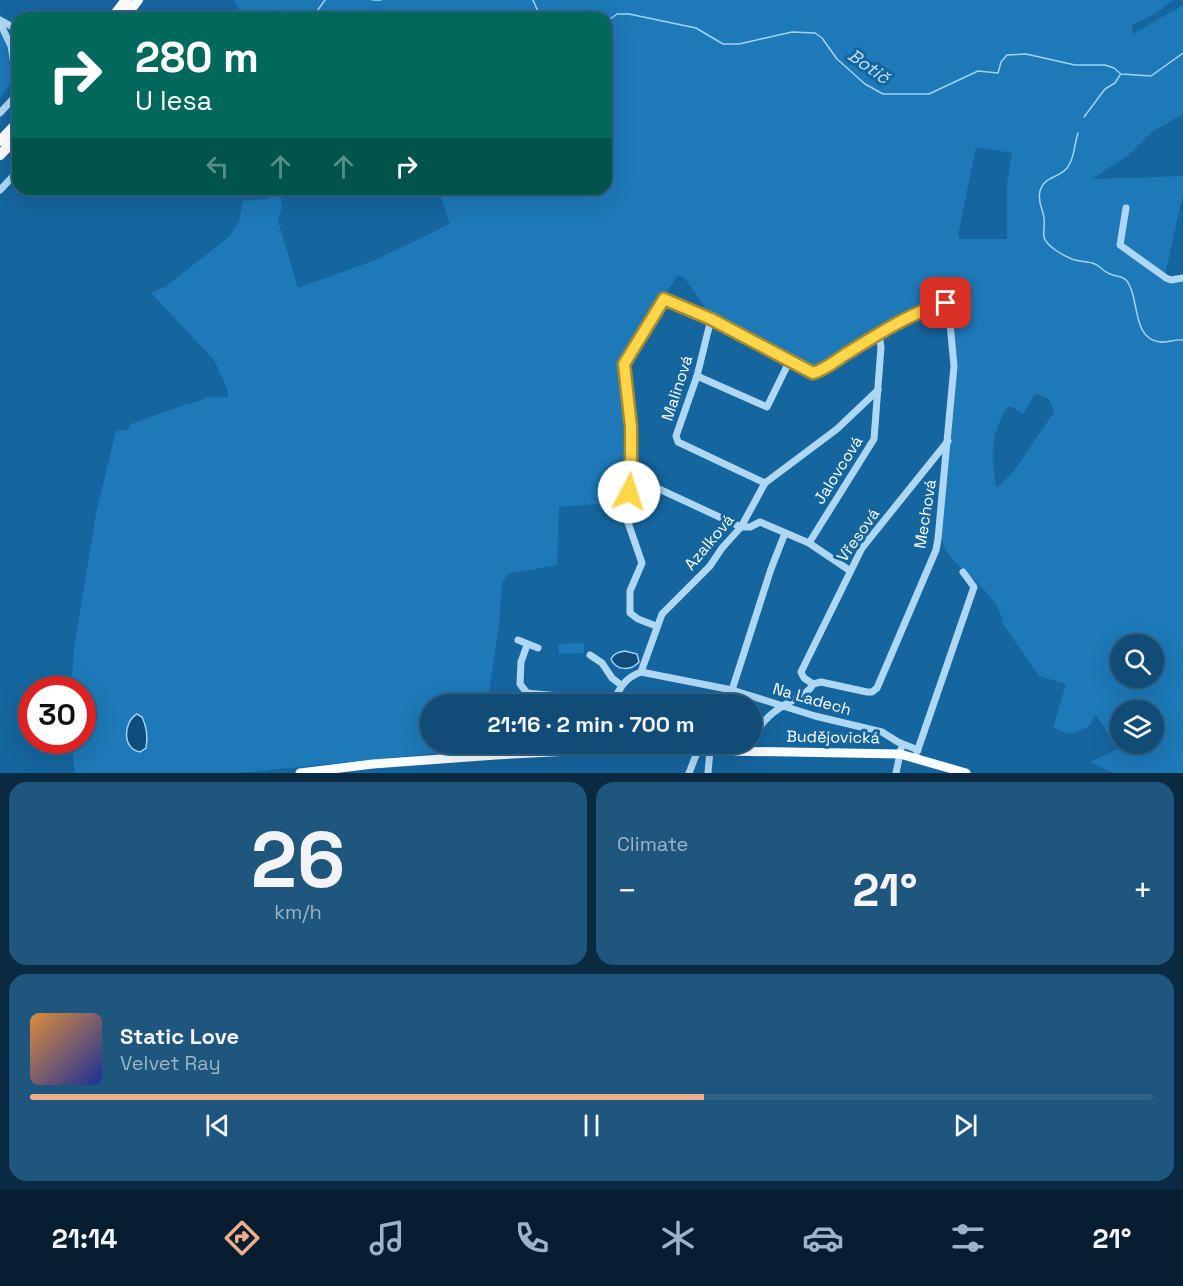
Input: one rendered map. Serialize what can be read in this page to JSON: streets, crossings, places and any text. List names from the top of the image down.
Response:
{
  "streets": {
    "main road": ["Budějovická"],
    "street": [
      "Malinová",
      "Jalovcová",
      "Mechová",
      "Vřesová",
      "Azalková",
      "Na Ladech"
    ]
  },
  "crossings": [
    ["Malinová", "Azalková"],
    ["Jalovcová", "Mechová"],
    ["Jalovcová", "Azalková"],
    ["Mechová", "Vřesová"],
    ["Azalková", "Na Ladech"],
    ["Na Ladech", "Budějovická"]
  ],
  "water": ["Botič"],
  "page": {
    "turn": ["280 m", "U lesa"],
    "limit": "30",
    "trip": "21:16 · 2 min · 700 m",
    "tile": [
      ["26", "km/h"],
      "Climate"
    ],
    "heat": ["−", "21°", "+"],
    "song": ["Static Love", "Velvet Ray"],
    "tabs": ["21:14", "21°"]
  }
}
